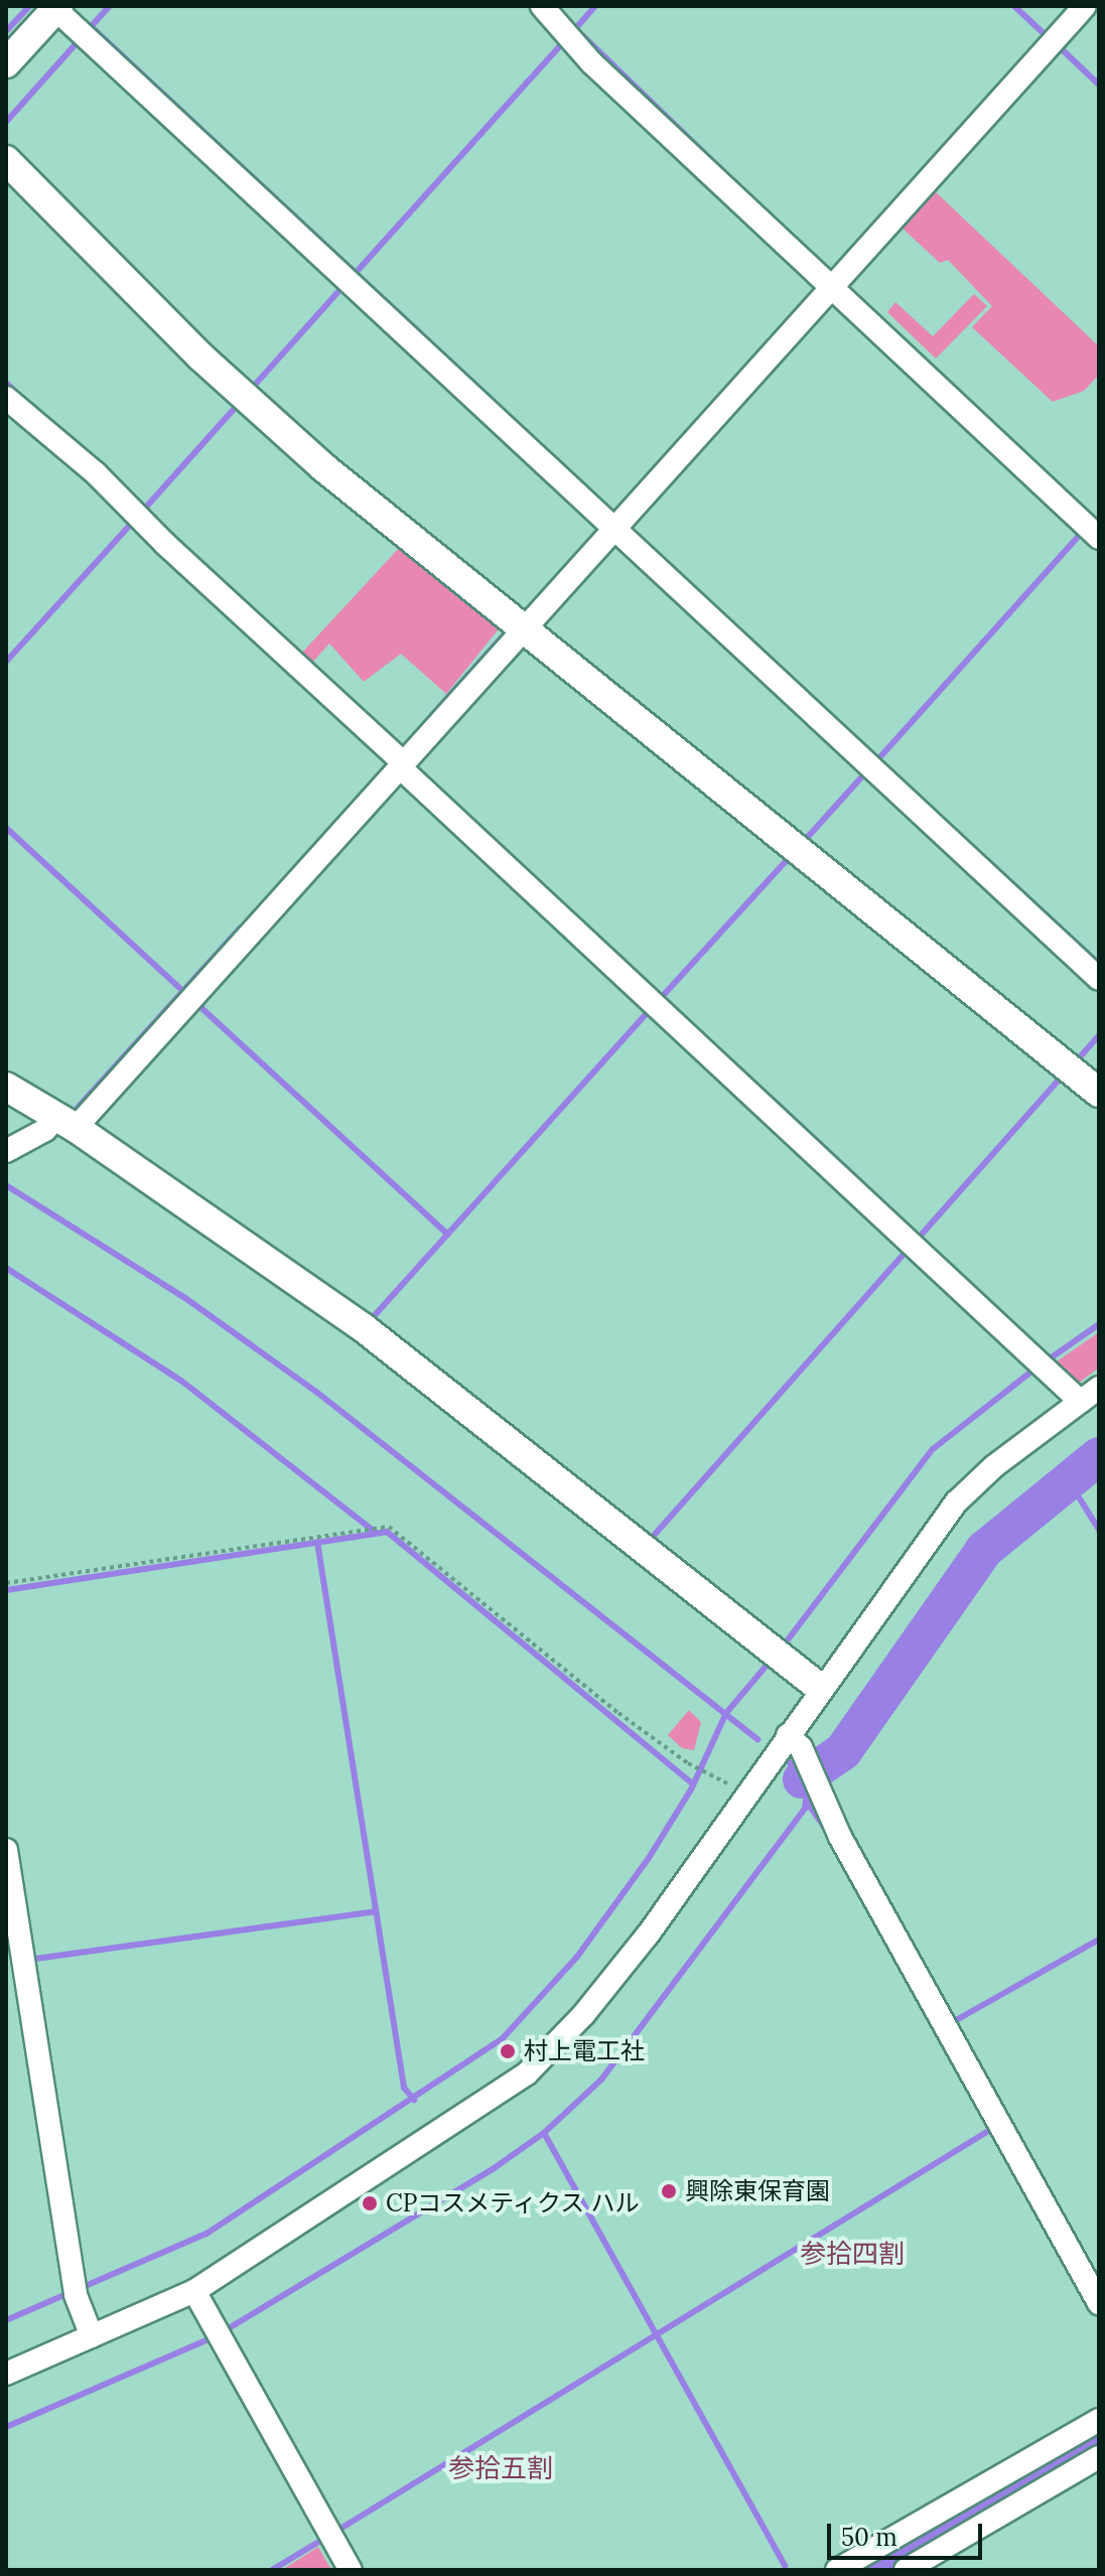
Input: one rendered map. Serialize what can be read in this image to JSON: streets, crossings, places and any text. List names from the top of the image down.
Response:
{
  "districts": ["参拾四割", "参拾五割"],
  "places": ["村上電工社", "興除東保育園", "CPコスメティクス ハル"],
  "scale_bar": "50 m"
}
